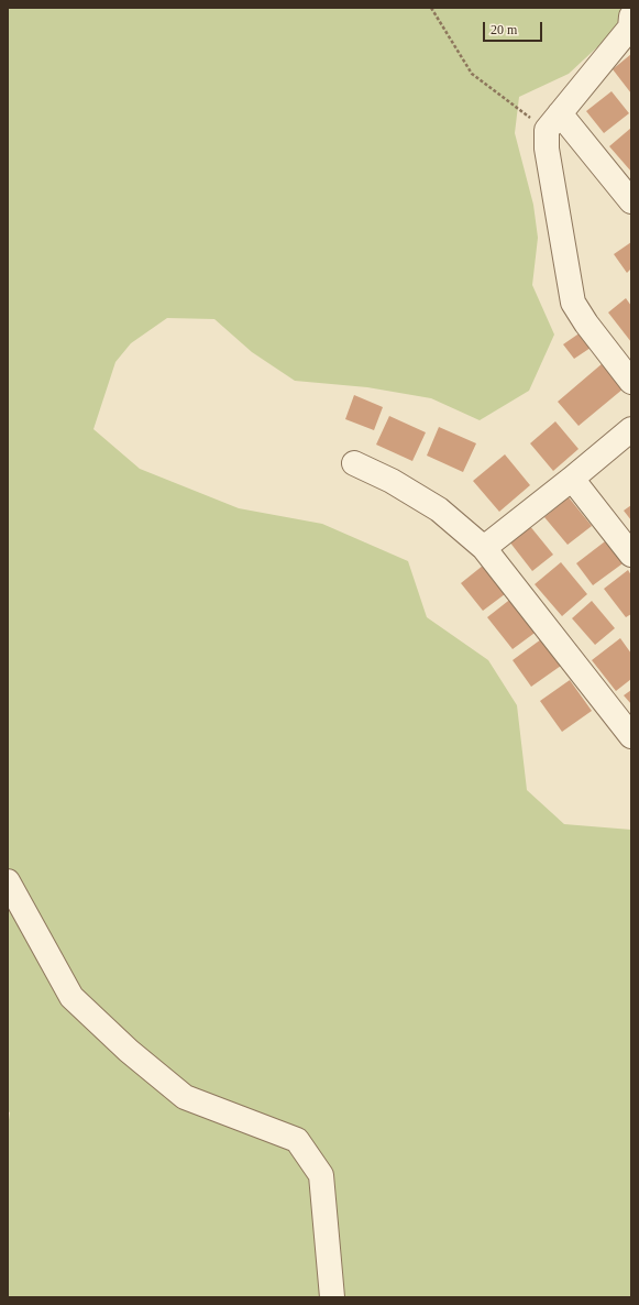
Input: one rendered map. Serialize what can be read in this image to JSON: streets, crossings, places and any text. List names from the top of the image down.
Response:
{
  "scale_bar": "20 m"
}
